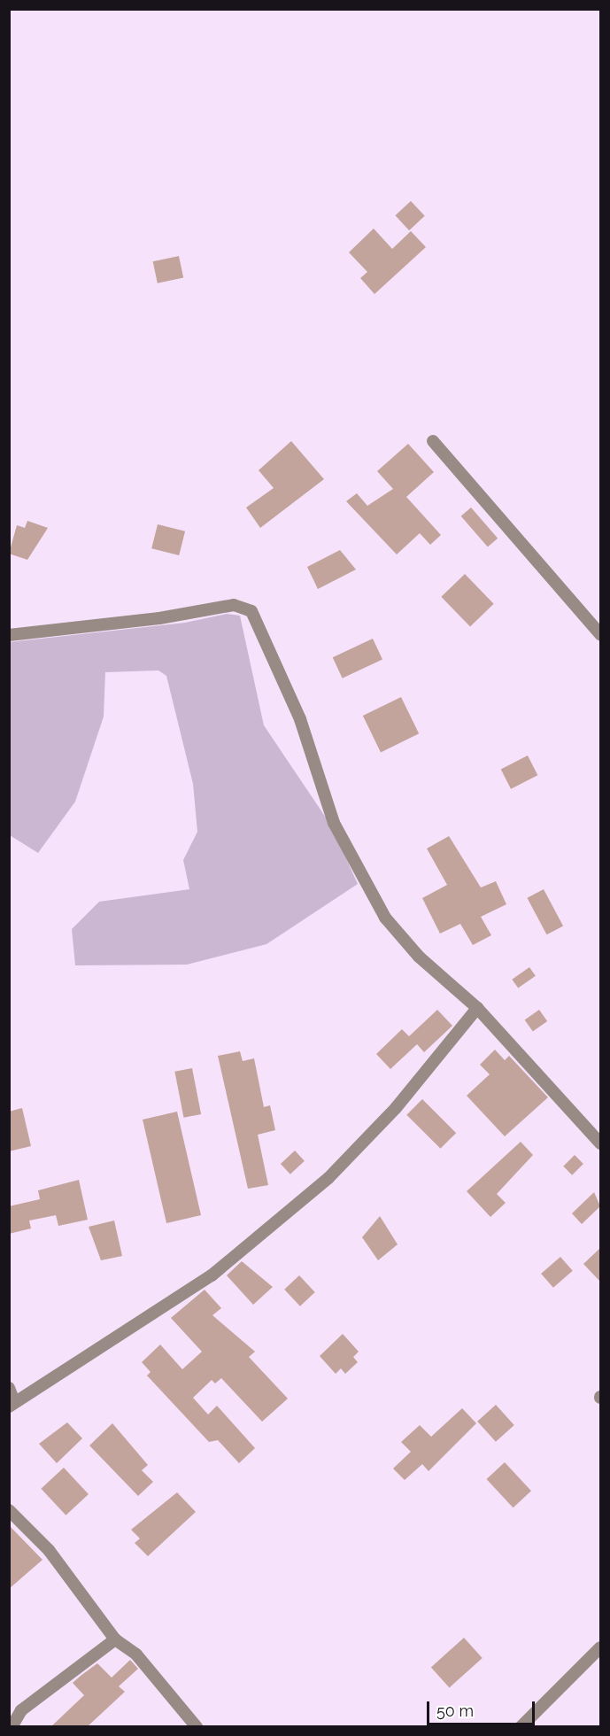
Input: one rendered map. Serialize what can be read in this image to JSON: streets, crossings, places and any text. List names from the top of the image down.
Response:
{
  "scale_bar": "50 m"
}
